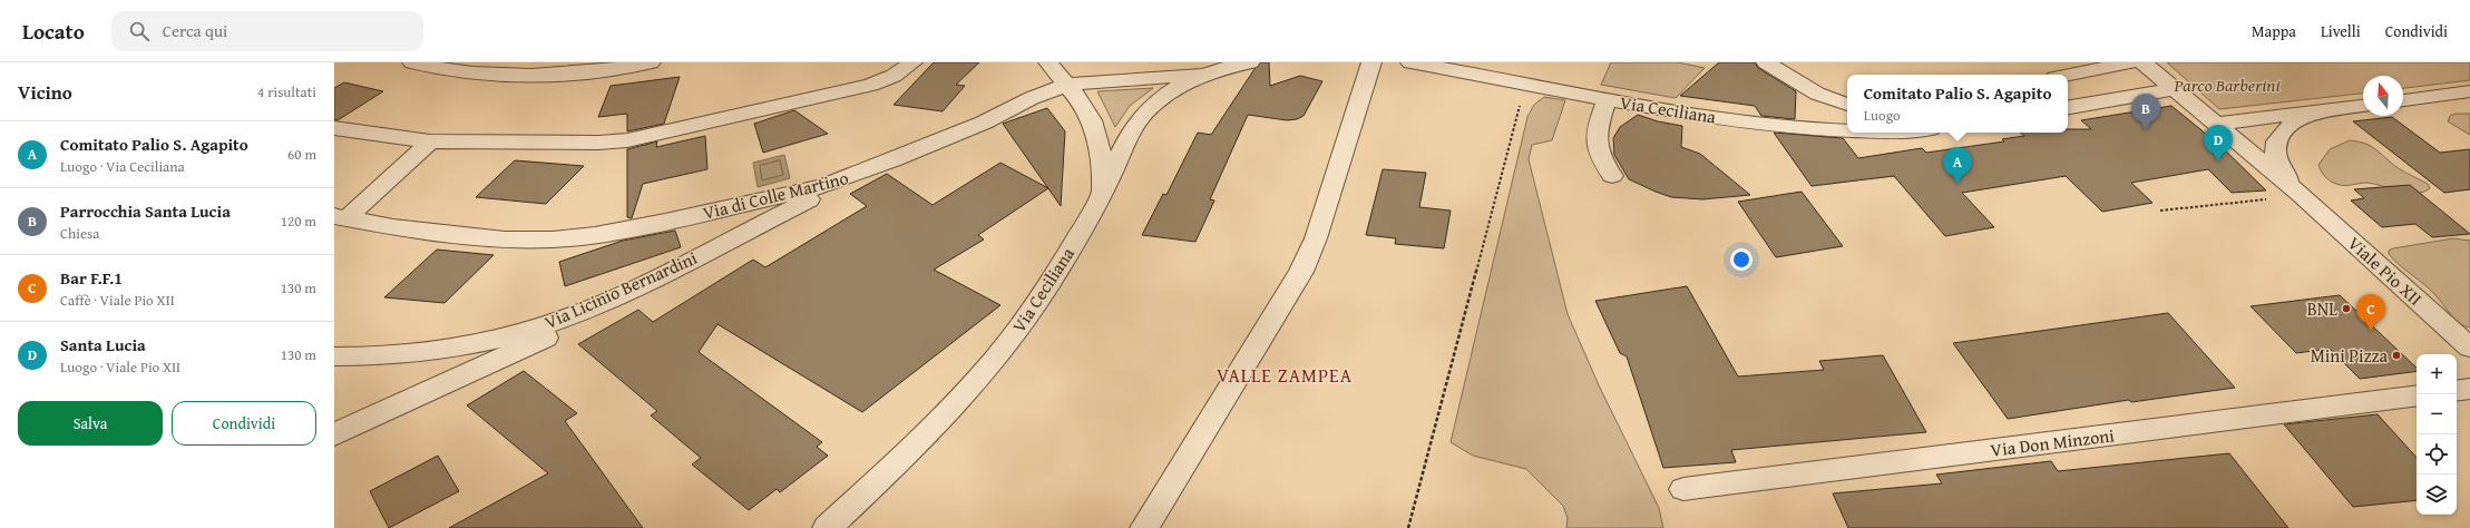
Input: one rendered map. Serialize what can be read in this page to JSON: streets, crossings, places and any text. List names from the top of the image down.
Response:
{
  "streets": {
    "street": [
      "Via Ceciliana",
      "Via di Colle Martino",
      "Viale Pio XII",
      "Via Licinio Bernardini",
      "Via Don Minzoni"
    ]
  },
  "crossings": [
    ["Via Ceciliana", "Via di Colle Martino"],
    ["Via di Colle Martino", "Via Licinio Bernardini"]
  ],
  "districts": ["VALLE ZAMPEA"],
  "parks": ["Parco Barberini"],
  "places": ["BNL", "Mini Pizza"],
  "north": "top",
  "page": {
    "header": "Locato",
    "search": "Cerca qui",
    "nav": ["Mappa", "Livelli", "Condividi"],
    "heading": ["Vicino", "4 risultati"],
    "popup": ["Comitato Palio S. Agapito", "Luogo"],
    "pins": [
      "B",
      "D",
      "A",
      "C"
    ],
    "list": [
      {
        "mark": "A",
        "name": "Comitato Palio S. Agapito",
        "note": "Luogo · Via Ceciliana",
        "value": "60 m"
      },
      {
        "mark": "B",
        "name": "Parrocchia Santa Lucia",
        "note": "Chiesa",
        "value": "120 m"
      },
      {
        "mark": "C",
        "name": "Bar F.F.1",
        "note": "Caffè · Viale Pio XII",
        "value": "130 m"
      },
      {
        "mark": "D",
        "name": "Santa Lucia",
        "note": "Luogo · Viale Pio XII",
        "value": "130 m"
      }
    ],
    "map_buttons": ["+", "−"],
    "buttons": ["Salva", "Condividi"]
  }
}
